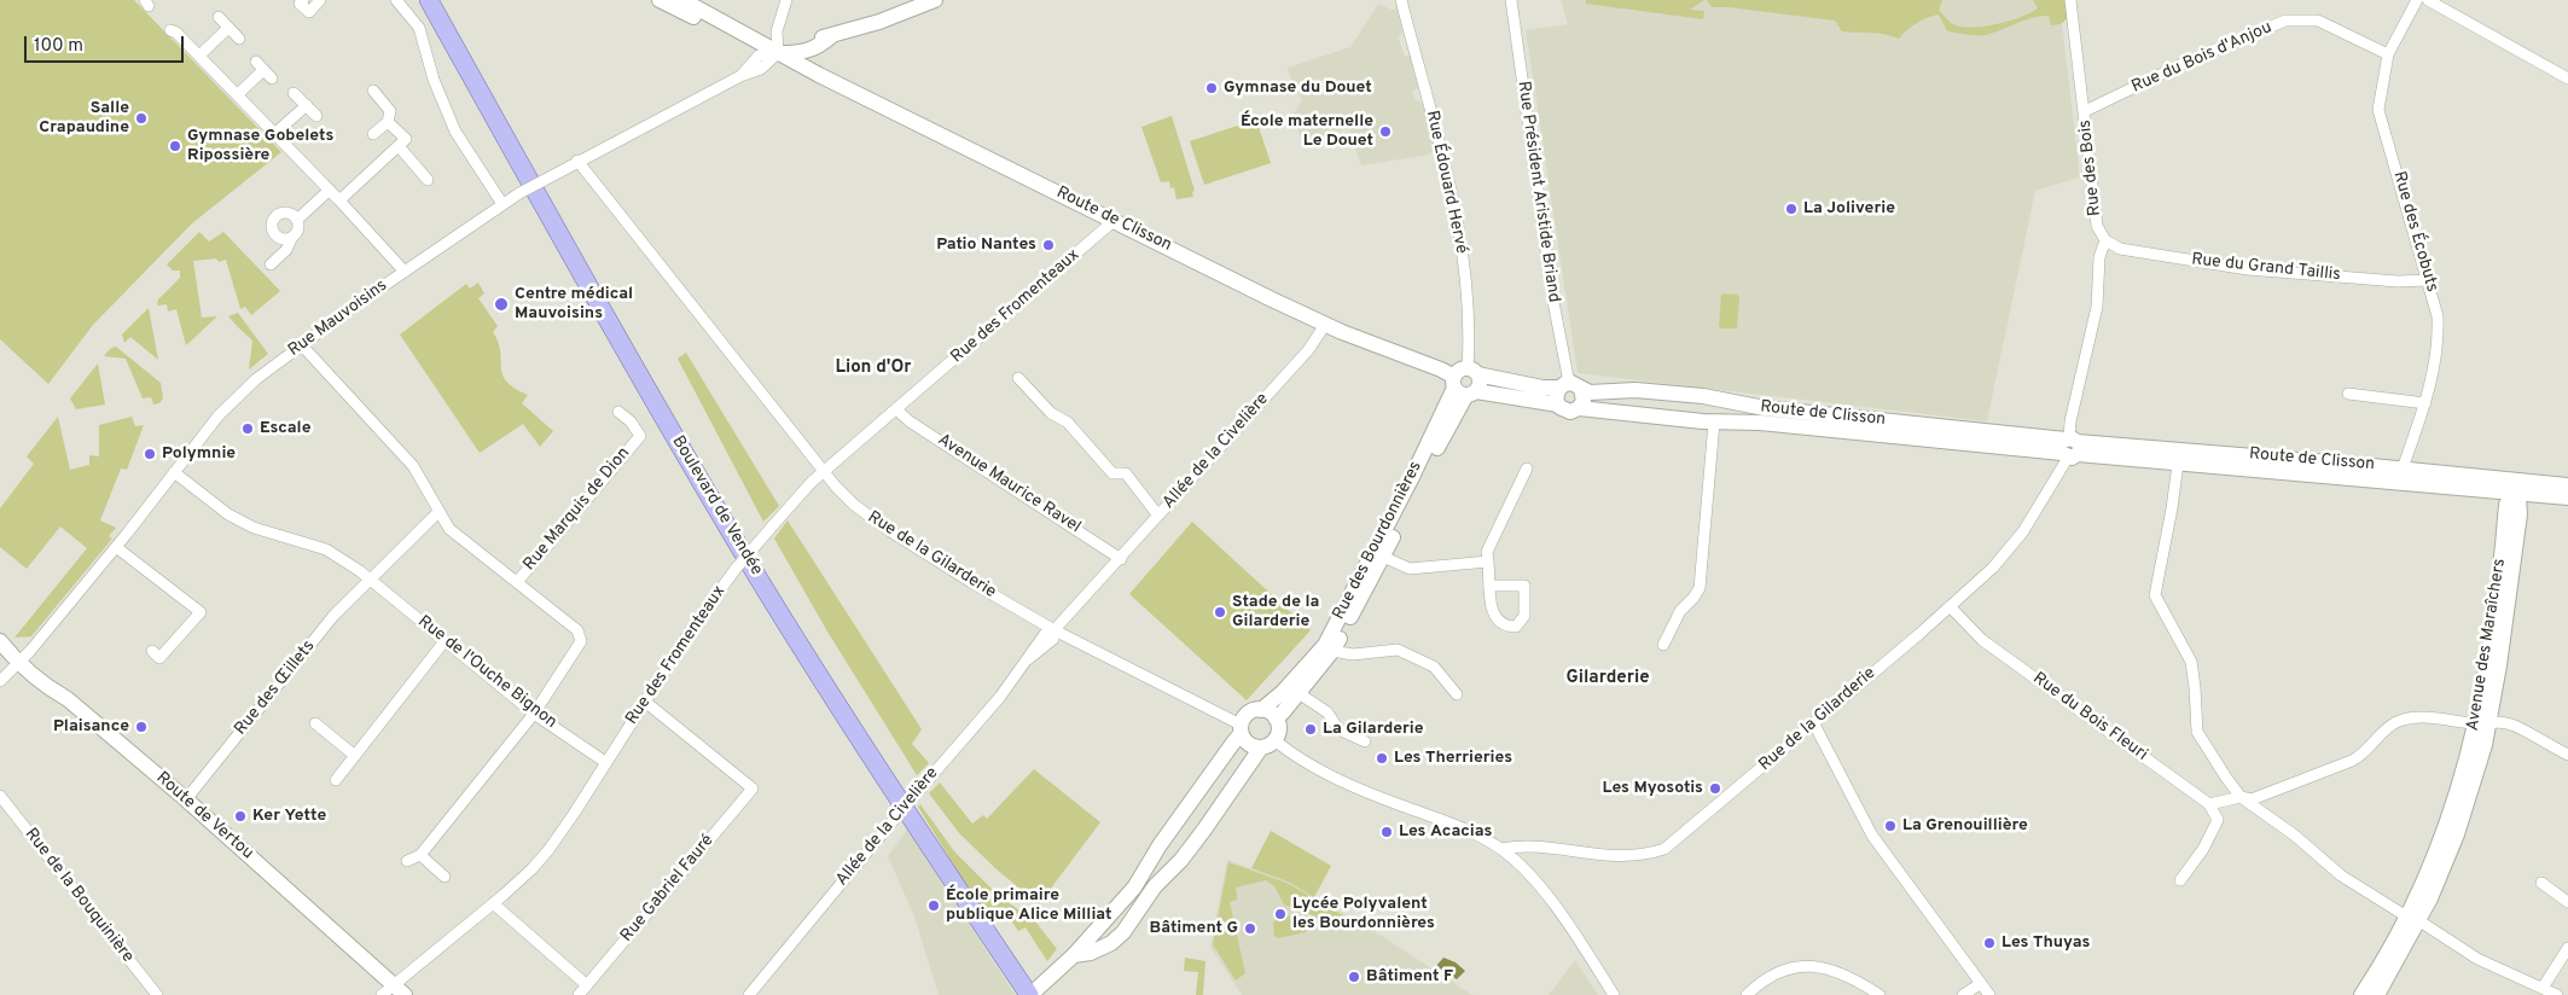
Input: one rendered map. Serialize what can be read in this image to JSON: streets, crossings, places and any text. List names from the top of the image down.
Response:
{
  "streets": {
    "main road": [
      "Route de Clisson",
      "Boulevard de Vendée",
      "Rue des Bourdonnières",
      "Avenue des Maraîchers",
      "Route de Vertou"
    ],
    "street": [
      "Rue du Bois d'Anjou",
      "Rue des Bois",
      "Rue Édouard Hervé",
      "Rue Président Aristide Briand",
      "Rue des Écobuts",
      "Rue du Grand Taillis",
      "Rue des Fromenteaux",
      "Rue Mauvoisins",
      "Allée de la Civelière",
      "Avenue Maurice Ravel",
      "Rue Marquis de Dion",
      "Rue de la Gilarderie",
      "Rue de l'Ouche Bignon",
      "Rue des Œillets",
      "Rue du Bois Fleuri",
      "Rue Gabriel Fauré",
      "Rue de la Bouquinière"
    ]
  },
  "crossings": [
    ["Rue du Bois d'Anjou", "Rue des Bois"],
    ["Rue du Bois d'Anjou", "Rue des Écobuts"],
    ["Rue des Bois", "Rue du Grand Taillis"],
    ["Rue Édouard Hervé", "Route de Clisson"],
    ["Rue Président Aristide Briand", "Route de Clisson"],
    ["Route de Clisson", "Rue des Écobuts"],
    ["Route de Clisson", "Rue des Fromenteaux"],
    ["Route de Clisson", "Rue Mauvoisins"],
    ["Route de Clisson", "Allée de la Civelière"],
    ["Route de Clisson", "Rue des Bourdonnières"],
    ["Route de Clisson", "Rue de la Gilarderie"],
    ["Route de Clisson", "Avenue des Maraîchers"],
    ["Rue des Écobuts", "Rue du Grand Taillis"],
    ["Rue des Fromenteaux", "Avenue Maurice Ravel"],
    ["Rue des Fromenteaux", "Rue de la Gilarderie"],
    ["Rue des Fromenteaux", "Rue de l'Ouche Bignon"],
    ["Rue des Fromenteaux", "Route de Vertou"],
    ["Rue des Fromenteaux", "Rue Gabriel Fauré"],
    ["Rue Mauvoisins", "Rue de la Gilarderie"],
    ["Rue Mauvoisins", "Rue de l'Ouche Bignon"],
    ["Rue Mauvoisins", "Route de Vertou"],
    ["Allée de la Civelière", "Avenue Maurice Ravel"],
    ["Allée de la Civelière", "Rue de la Gilarderie"],
    ["Rue des Bourdonnières", "Rue de la Gilarderie"],
    ["Rue de la Gilarderie", "Rue du Bois Fleuri"],
    ["Rue de l'Ouche Bignon", "Rue des Œillets"],
    ["Rue des Œillets", "Route de Vertou"]
  ],
  "districts": ["Lion d'Or", "Gilarderie"],
  "places": [
    "Gymnase du Douet",
    "Salle Crapaudine",
    "École maternelle Le Douet",
    "Gymnase Gobelets Ripossière",
    "La Joliverie",
    "Patio Nantes",
    "Centre médical Mauvoisins",
    "Escale",
    "Polymnie",
    "Stade de la Gilarderie",
    "Plaisance",
    "La Gilarderie",
    "Les Therrieries",
    "Les Myosotis",
    "Ker Yette",
    "La Grenouillière",
    "Les Acacias",
    "École primaire publique Alice Milliat",
    "Lycée Polyvalent les Bourdonnières",
    "Bâtiment G",
    "Les Thuyas",
    "Bâtiment F"
  ],
  "scale_bar": "100 m"
}
